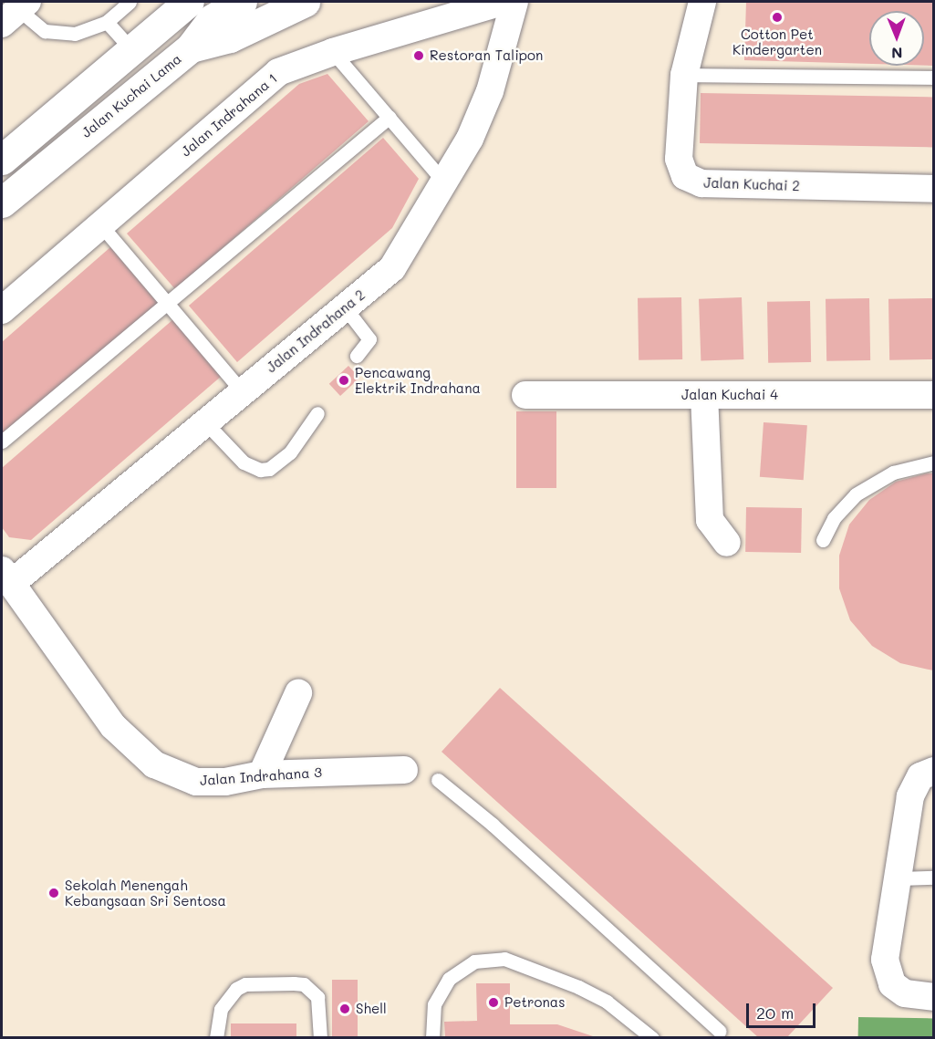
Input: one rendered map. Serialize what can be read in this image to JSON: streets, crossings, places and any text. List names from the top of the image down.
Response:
{
  "streets": {
    "main road": ["Jalan Kuchai Lama"],
    "street": [
      "Jalan Indrahana 1",
      "Jalan Kuchai 2",
      "Jalan Indrahana 2",
      "Jalan Kuchai 4",
      "Jalan Indrahana 3"
    ]
  },
  "crossings": [
    ["Jalan Indrahana 2", "Jalan Indrahana 3"]
  ],
  "places": [
    "Cotton Pet Kindergarten",
    "Restoran Talipon",
    "Pencawang Elektrik Indrahana",
    "Sekolah Menengah Kebangsaan Sri Sentosa",
    "Petronas",
    "Shell"
  ],
  "scale_bar": "20 m",
  "north": "bottom"
}
